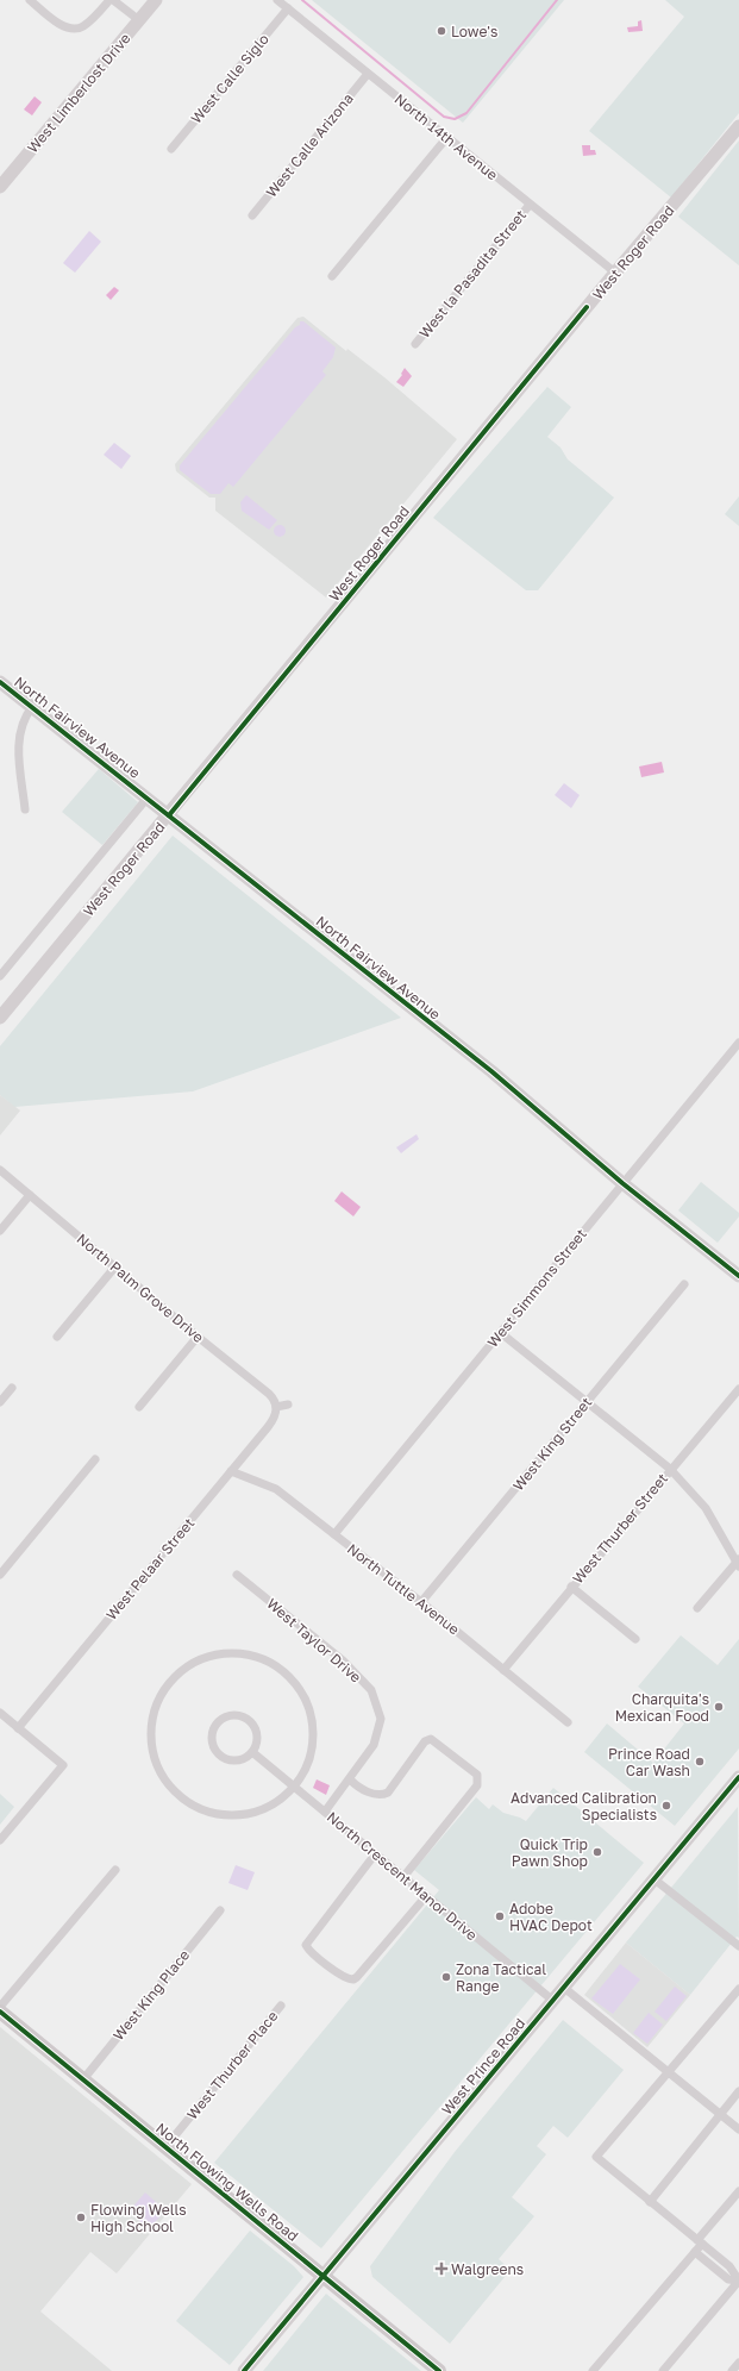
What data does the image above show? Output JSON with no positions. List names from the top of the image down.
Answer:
{
  "streets": {
    "main road": ["North Flowing Wells Road"],
    "street": [
      "West Calle Siglo",
      "West Limberlost Drive",
      "North 14th Avenue",
      "West Calle Arizona",
      "West Roger Road",
      "West la Pasadita Street",
      "North Fairview Avenue",
      "North Palm Grove Drive",
      "West Simmons Street",
      "West King Street",
      "West Thurber Street",
      "West Pelaar Street",
      "North Tuttle Avenue",
      "West Taylor Drive",
      "North Crescent Manor Drive",
      "West King Place",
      "West Thurber Place",
      "West Prince Road"
    ]
  },
  "crossings": [
    ["West Calle Siglo", "North 14th Avenue"],
    ["North 14th Avenue", "West Calle Arizona"],
    ["North 14th Avenue", "West Roger Road"],
    ["North 14th Avenue", "West la Pasadita Street"],
    ["West Roger Road", "North Fairview Avenue"],
    ["North Fairview Avenue", "West Simmons Street"],
    ["North Palm Grove Drive", "West Pelaar Street"],
    ["West Simmons Street", "North Tuttle Avenue"],
    ["West King Street", "North Tuttle Avenue"],
    ["West Thurber Street", "North Tuttle Avenue"],
    ["West Pelaar Street", "North Tuttle Avenue"],
    ["West Taylor Drive", "North Crescent Manor Drive"],
    ["North Crescent Manor Drive", "West Prince Road"],
    ["West King Place", "North Flowing Wells Road"],
    ["West Thurber Place", "North Flowing Wells Road"],
    ["West Prince Road", "North Flowing Wells Road"]
  ],
  "places": {
    "other": [
      "Lowe's",
      "Charquita's Mexican Food",
      "Prince Road Car Wash",
      "Advanced Calibration Specialists",
      "Quick Trip Pawn Shop",
      "Adobe HVAC Depot",
      "Zona Tactical Range",
      "Flowing Wells High School"
    ],
    "health": ["Walgreens"]
  }
}
